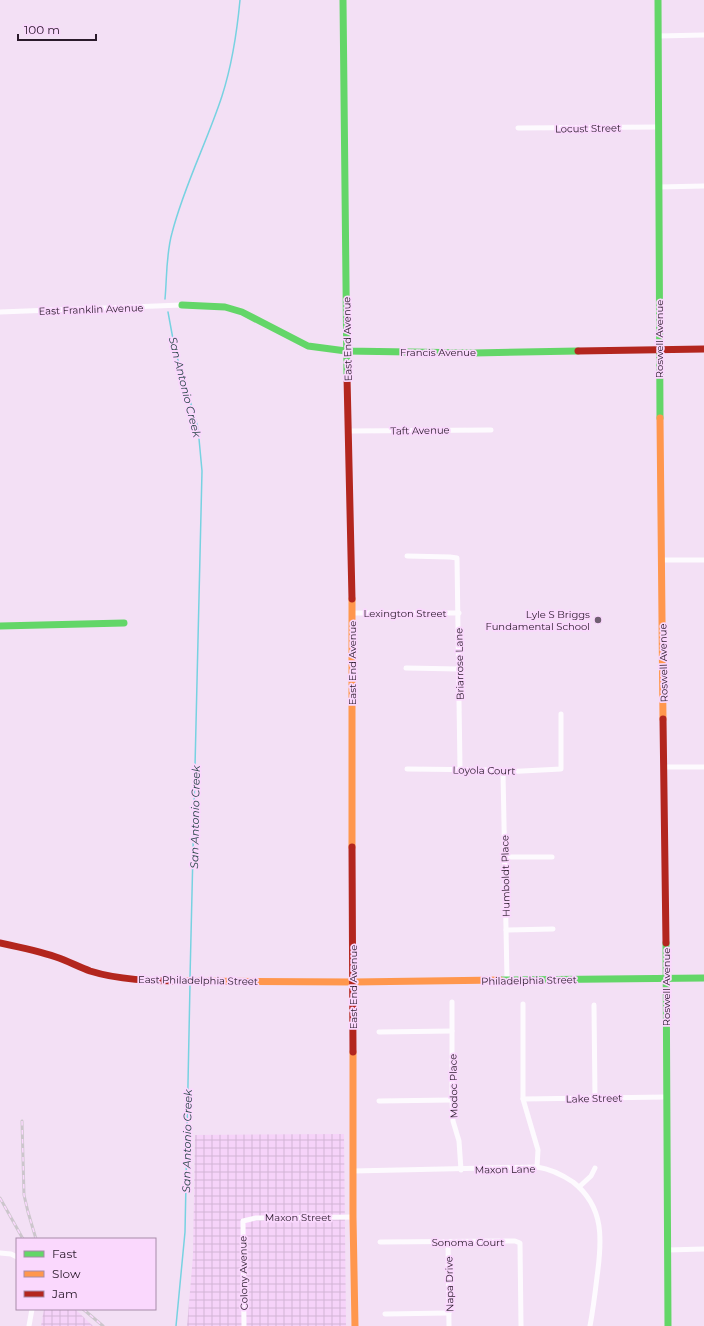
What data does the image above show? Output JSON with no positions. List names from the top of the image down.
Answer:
{
  "streets": {
    "street": [
      "Locust Street",
      "East Franklin Avenue",
      "East End Avenue",
      "Roswell Avenue",
      "Francis Avenue",
      "Taft Avenue",
      "Lexington Street",
      "Briarrose Lane",
      "Loyola Court",
      "Humboldt Place",
      "East Philadelphia Street",
      "Philadelphia Street",
      "Modoc Place",
      "Lake Street",
      "Maxon Lane",
      "Maxon Street",
      "Sonoma Court",
      "Colony Avenue",
      "Napa Drive"
    ]
  },
  "crossings": [
    ["Locust Street", "Roswell Avenue"],
    ["East Franklin Avenue", "Francis Avenue"],
    ["East End Avenue", "Francis Avenue"],
    ["East End Avenue", "Taft Avenue"],
    ["East End Avenue", "Lexington Street"],
    ["East End Avenue", "East Philadelphia Street"],
    ["East End Avenue", "Philadelphia Street"],
    ["East End Avenue", "Maxon Lane"],
    ["East End Avenue", "Maxon Street"],
    ["Roswell Avenue", "Francis Avenue"],
    ["Roswell Avenue", "Philadelphia Street"],
    ["Roswell Avenue", "Lake Street"],
    ["Lexington Street", "Briarrose Lane"],
    ["Briarrose Lane", "Loyola Court"],
    ["Loyola Court", "Humboldt Place"],
    ["Humboldt Place", "Philadelphia Street"],
    ["East Philadelphia Street", "Philadelphia Street"],
    ["Modoc Place", "Maxon Lane"],
    ["Maxon Street", "Colony Avenue"],
    ["Sonoma Court", "Napa Drive"]
  ],
  "water": ["San Antonio Creek"],
  "places": ["Lyle S Briggs Fundamental School"],
  "legend": ["Fast", "Slow", "Jam"],
  "scale_bar": "100 m"
}
